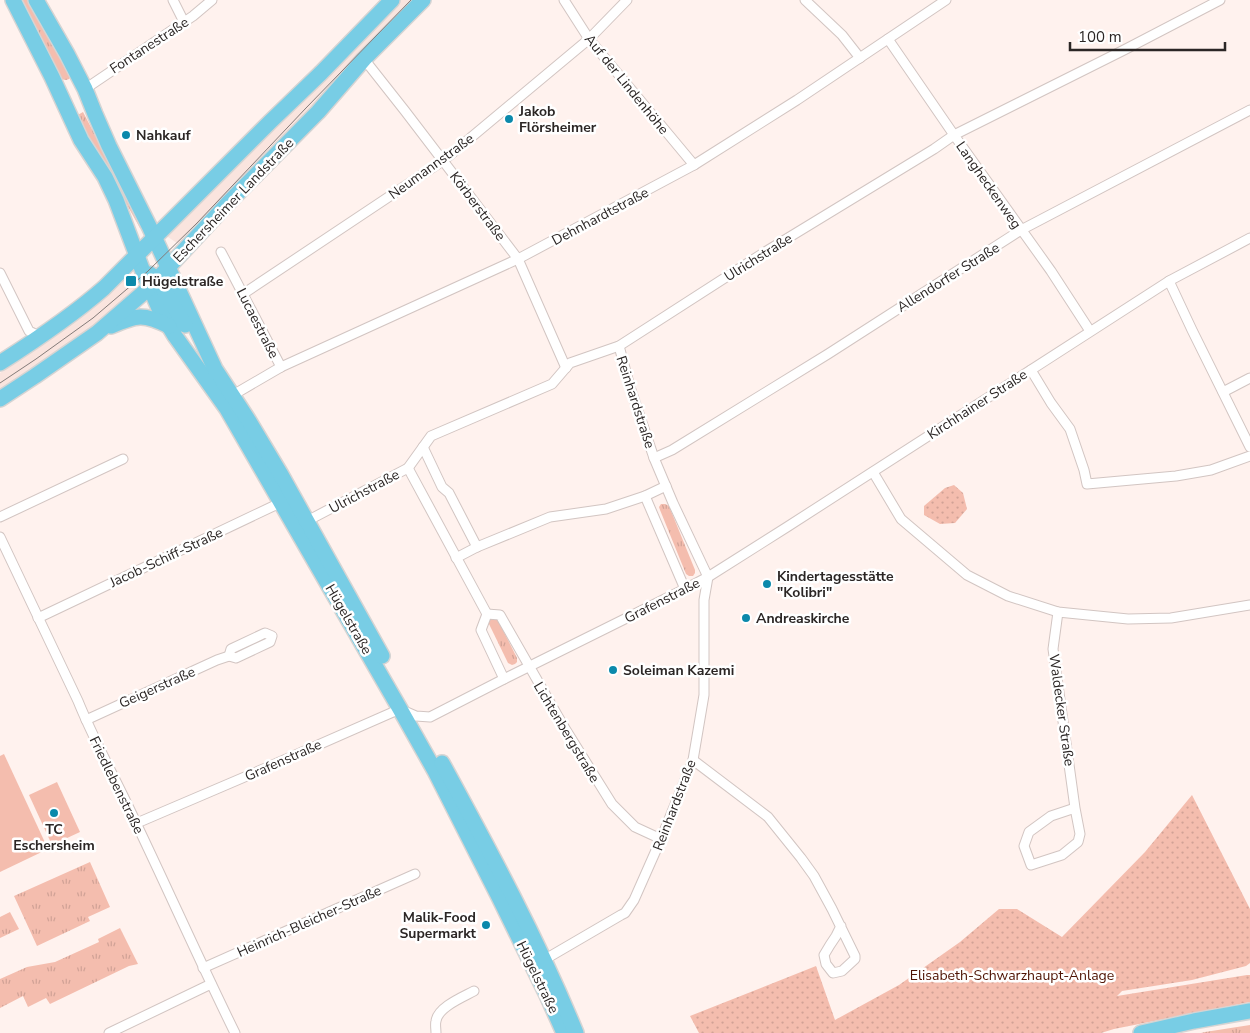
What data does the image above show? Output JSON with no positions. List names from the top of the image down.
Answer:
{
  "streets": {
    "main road": ["Eschersheimer Landstraße", "Hügelstraße"],
    "street": [
      "Fontanestraße",
      "Auf der Lindenhöhe",
      "Neumannstraße",
      "Langheckenweg",
      "Körberstraße",
      "Dehnhardtstraße",
      "Ulrichstraße",
      "Allendorfer Straße",
      "Lucaestraße",
      "Reinhardstraße",
      "Kirchhainer Straße",
      "Jacob-Schiff-Straße",
      "Grafenstraße",
      "Geigerstraße",
      "Waldecker Straße",
      "Lichtenbergstraße",
      "Friedlebenstraße",
      "Heinrich-Bleicher-Straße"
    ]
  },
  "crossings": [
    ["Fontanestraße", "Hügelstraße"],
    ["Auf der Lindenhöhe", "Neumannstraße"],
    ["Auf der Lindenhöhe", "Dehnhardtstraße"],
    ["Neumannstraße", "Körberstraße"],
    ["Neumannstraße", "Lucaestraße"],
    ["Langheckenweg", "Dehnhardtstraße"],
    ["Langheckenweg", "Ulrichstraße"],
    ["Langheckenweg", "Allendorfer Straße"],
    ["Langheckenweg", "Kirchhainer Straße"],
    ["Eschersheimer Landstraße", "Körberstraße"],
    ["Eschersheimer Landstraße", "Hügelstraße"],
    ["Körberstraße", "Dehnhardtstraße"],
    ["Körberstraße", "Ulrichstraße"],
    ["Dehnhardtstraße", "Lucaestraße"],
    ["Dehnhardtstraße", "Hügelstraße"],
    ["Ulrichstraße", "Reinhardstraße"],
    ["Ulrichstraße", "Hügelstraße"],
    ["Ulrichstraße", "Lichtenbergstraße"],
    ["Allendorfer Straße", "Reinhardstraße"],
    ["Reinhardstraße", "Kirchhainer Straße"],
    ["Reinhardstraße", "Grafenstraße"],
    ["Reinhardstraße", "Hügelstraße"],
    ["Reinhardstraße", "Lichtenbergstraße"],
    ["Kirchhainer Straße", "Grafenstraße"],
    ["Jacob-Schiff-Straße", "Hügelstraße"],
    ["Jacob-Schiff-Straße", "Friedlebenstraße"],
    ["Grafenstraße", "Hügelstraße"],
    ["Grafenstraße", "Lichtenbergstraße"],
    ["Grafenstraße", "Friedlebenstraße"],
    ["Geigerstraße", "Friedlebenstraße"],
    ["Friedlebenstraße", "Heinrich-Bleicher-Straße"]
  ],
  "parks": ["Elisabeth-Schwarzhaupt-Anlage"],
  "places": {
    "other": [
      "Jakob Flörsheimer",
      "Nahkauf",
      "Kindertagesstätte \"Kolibri\"",
      "Andreaskirche",
      "Soleiman Kazemi",
      "TC Eschersheim",
      "Malik-Food Supermarkt"
    ],
    "transit": ["Hügelstraße"]
  },
  "scale_bar": "100 m"
}
